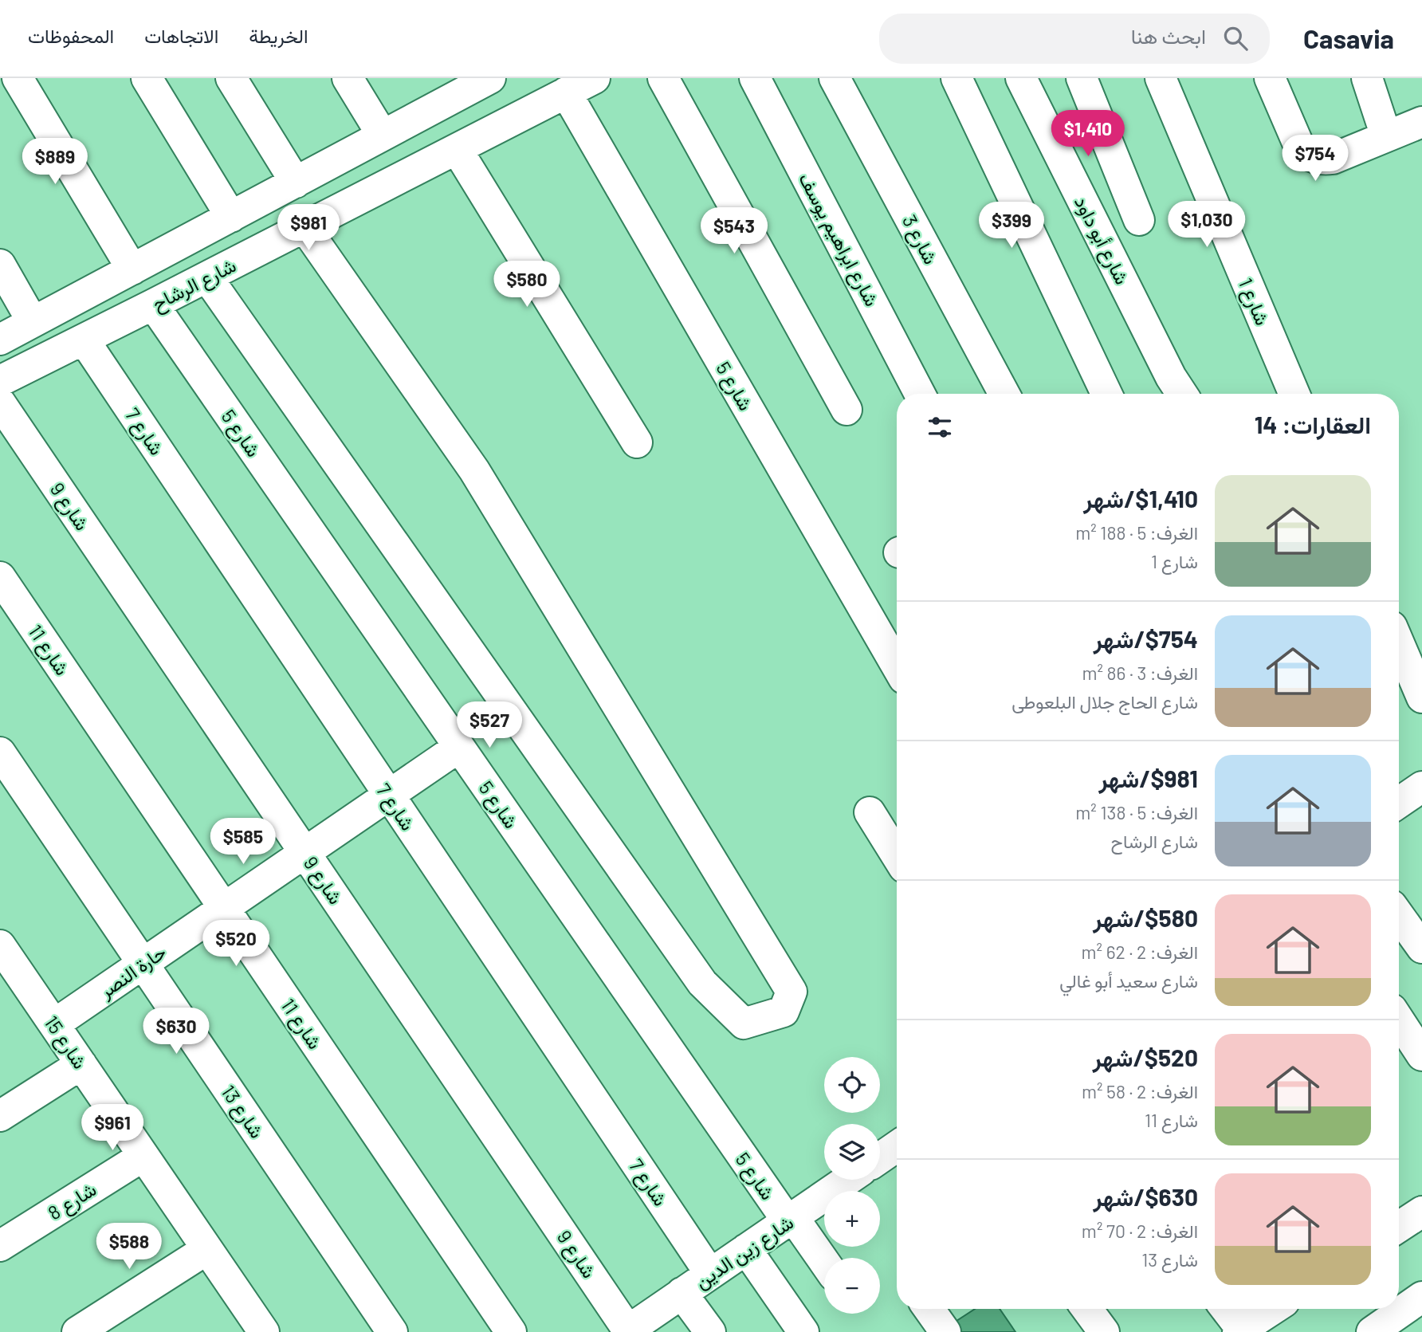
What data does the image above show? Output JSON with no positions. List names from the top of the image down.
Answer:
{
  "streets": {
    "street": [
      "شارع ابراهيم يوسف",
      "شارع 3",
      "شارع أبو داود",
      "شارع الرشاح",
      "شارع 1",
      "شارع 5",
      "شارع 7",
      "شارع 9",
      "شارع 11",
      "حارة النصر",
      "شارع 15",
      "شارع 13",
      "شارع 8",
      "شارع زين الدين"
    ]
  },
  "crossings": [
    ["شارع الرشاح", "شارع 5"],
    ["شارع الرشاح", "شارع 7"],
    ["شارع 5", "حارة النصر"],
    ["شارع 5", "شارع زين الدين"],
    ["شارع 7", "حارة النصر"],
    ["شارع 7", "شارع زين الدين"],
    ["شارع 9", "حارة النصر"],
    ["شارع 9", "شارع زين الدين"],
    ["شارع 11", "حارة النصر"],
    ["حارة النصر", "شارع 15"],
    ["حارة النصر", "شارع 13"],
    ["شارع 15", "شارع 8"]
  ],
  "page": {
    "header": "Casavia",
    "search": "ابحث هنا",
    "nav": ["الخريطة", "الاتجاهات", "المحفوظات"],
    "price": [
      "$1,410",
      "$754",
      "$889",
      "$1,030",
      "$399",
      "$981",
      "$543",
      "$580",
      "$527",
      "$585",
      "$520",
      "$630",
      "$961",
      "$588"
    ],
    "heading": "العقارات: 14",
    "list": [
      {
        "name": "$1,410/شهر",
        "note": "الغرف: 5 · 188 m² · شارع 1"
      },
      {
        "name": "$754/شهر",
        "note": "الغرف: 3 · 86 m² · شارع الحاج جلال البلعوطى"
      },
      {
        "name": "$981/شهر",
        "note": "الغرف: 5 · 138 m² · شارع الرشاح"
      },
      {
        "name": "$580/شهر",
        "note": "الغرف: 2 · 62 m² · شارع سعيد أبو غالي"
      },
      {
        "name": "$520/شهر",
        "note": "الغرف: 2 · 58 m² · شارع 11"
      },
      {
        "name": "$630/شهر",
        "note": "الغرف: 2 · 70 m² · شارع 13"
      }
    ],
    "map_buttons": ["+", "−"]
  }
}
